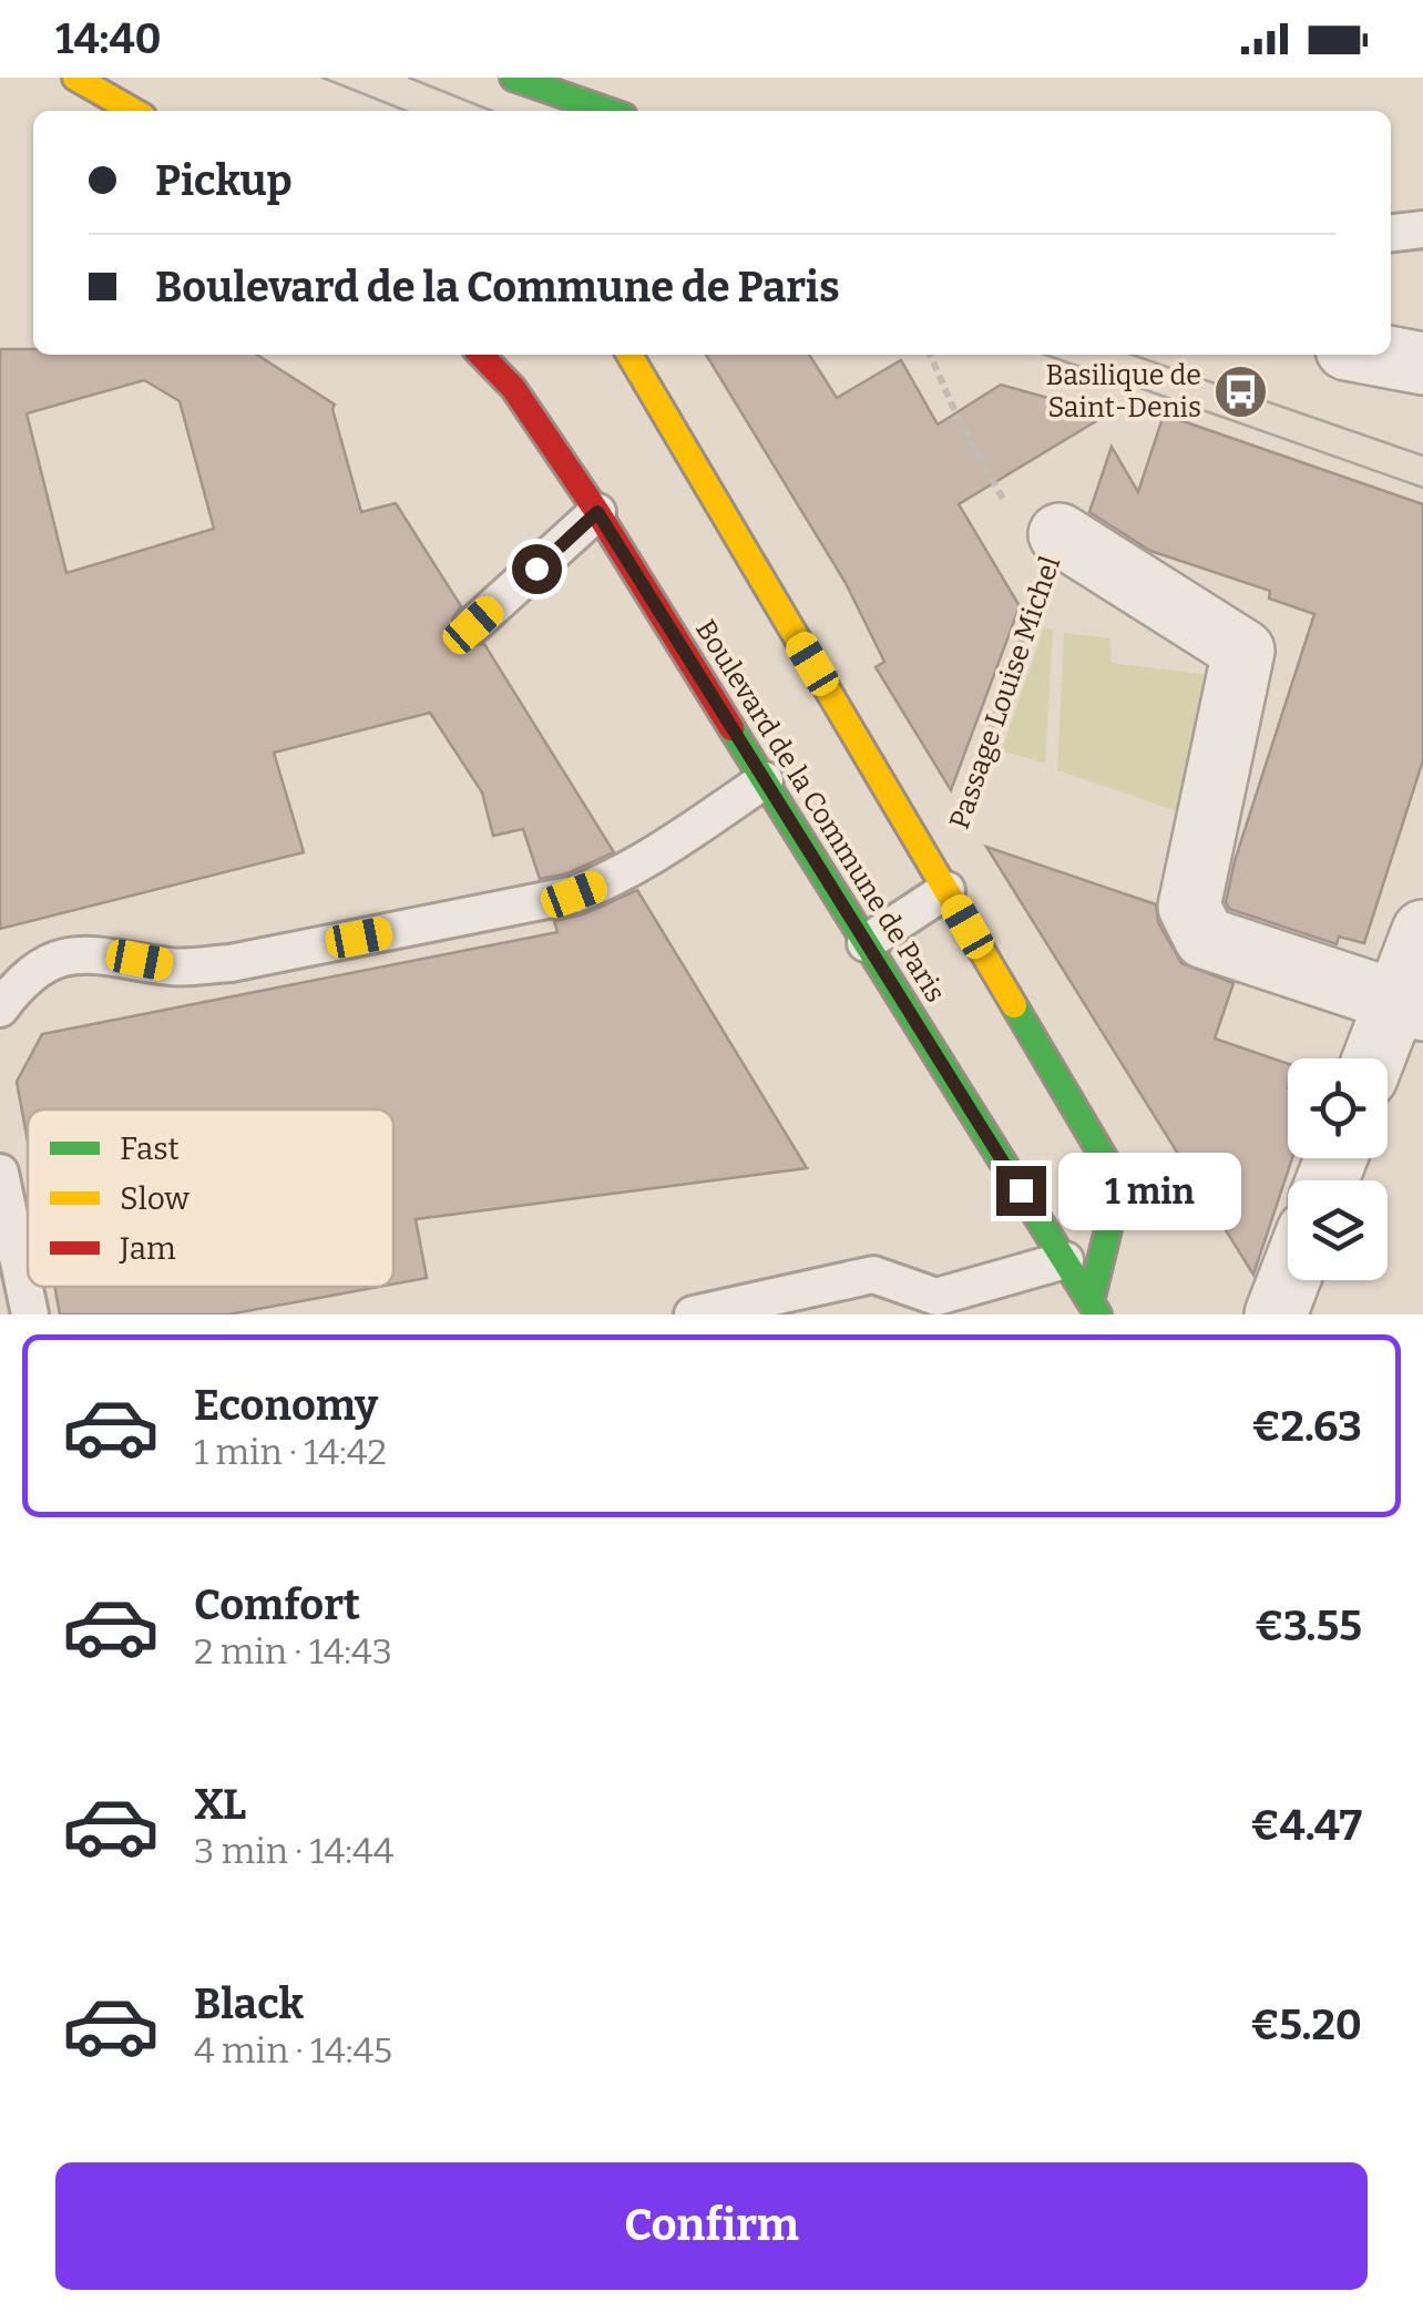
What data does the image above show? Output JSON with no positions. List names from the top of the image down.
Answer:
{
  "streets": {
    "street": ["Boulevard de la Commune de Paris"],
    "path": ["Passage Louise Michel"]
  },
  "places": {
    "bus stop": ["Basilique de Saint-Denis"]
  },
  "legend": ["Fast", "Slow", "Jam"],
  "page": {
    "status": "14:40",
    "banner": ["Pickup", "Boulevard de la Commune de Paris"],
    "bubble": "1 min",
    "list": [
      {
        "name": "Economy",
        "note": "1 min · 14:42",
        "value": "€2.63"
      },
      {
        "name": "Comfort",
        "note": "2 min · 14:43",
        "value": "€3.55"
      },
      {
        "name": "XL",
        "note": "3 min · 14:44",
        "value": "€4.47"
      },
      {
        "name": "Black",
        "note": "4 min · 14:45",
        "value": "€5.20"
      }
    ],
    "buttons": "Confirm"
  }
}
